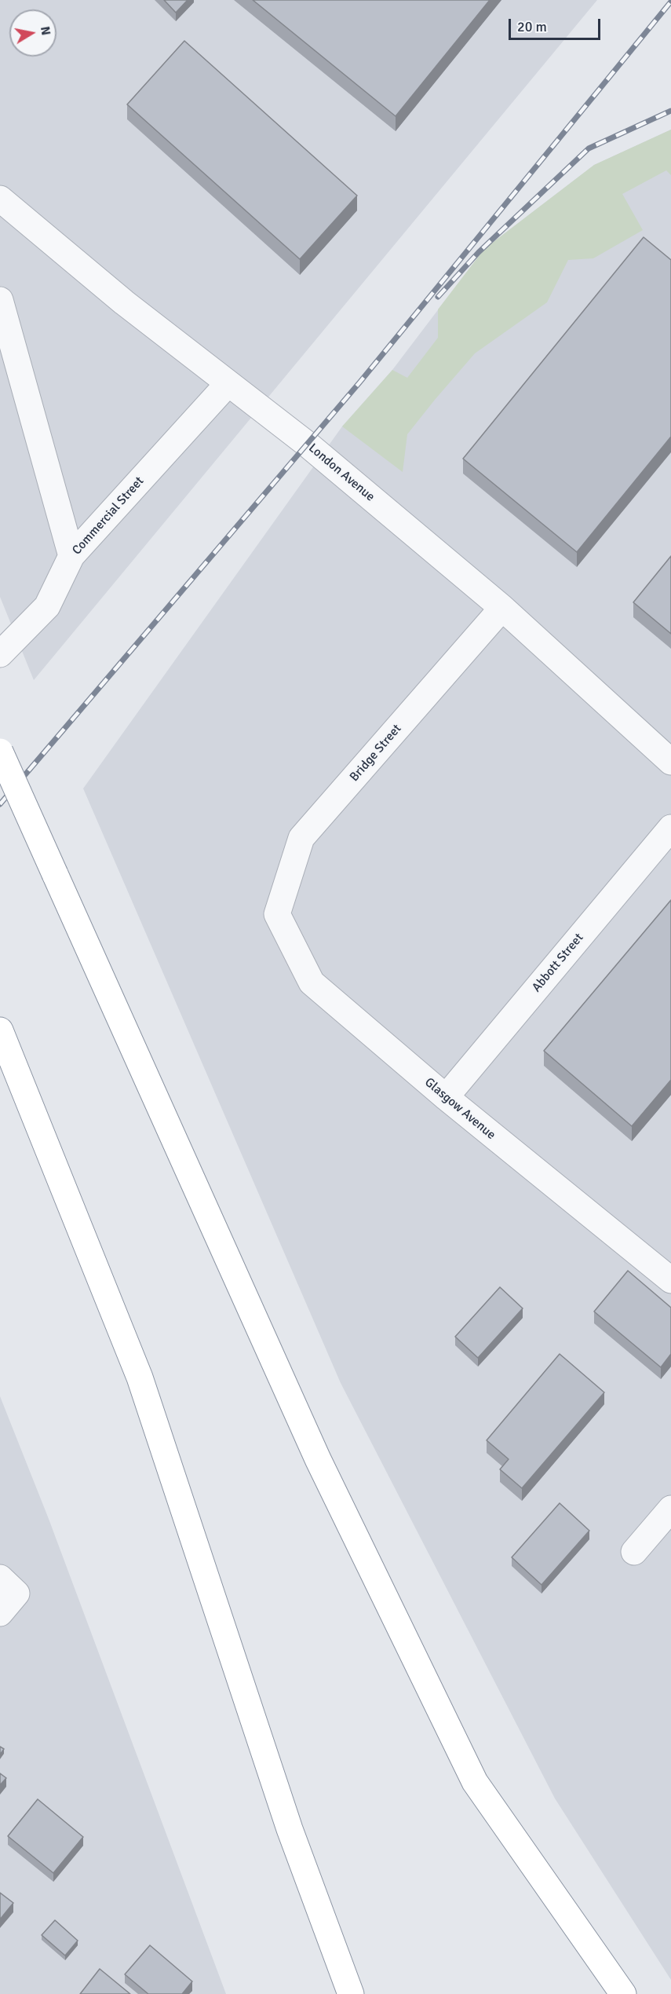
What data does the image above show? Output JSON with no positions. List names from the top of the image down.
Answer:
{
  "streets": {
    "street": [
      "London Avenue",
      "Commercial Street",
      "Bridge Street",
      "Abbott Street",
      "Glasgow Avenue"
    ]
  },
  "crossings": [
    ["London Avenue", "Commercial Street"],
    ["London Avenue", "Bridge Street"],
    ["Bridge Street", "Glasgow Avenue"],
    ["Abbott Street", "Glasgow Avenue"]
  ],
  "scale_bar": "20 m",
  "north": "right"
}
